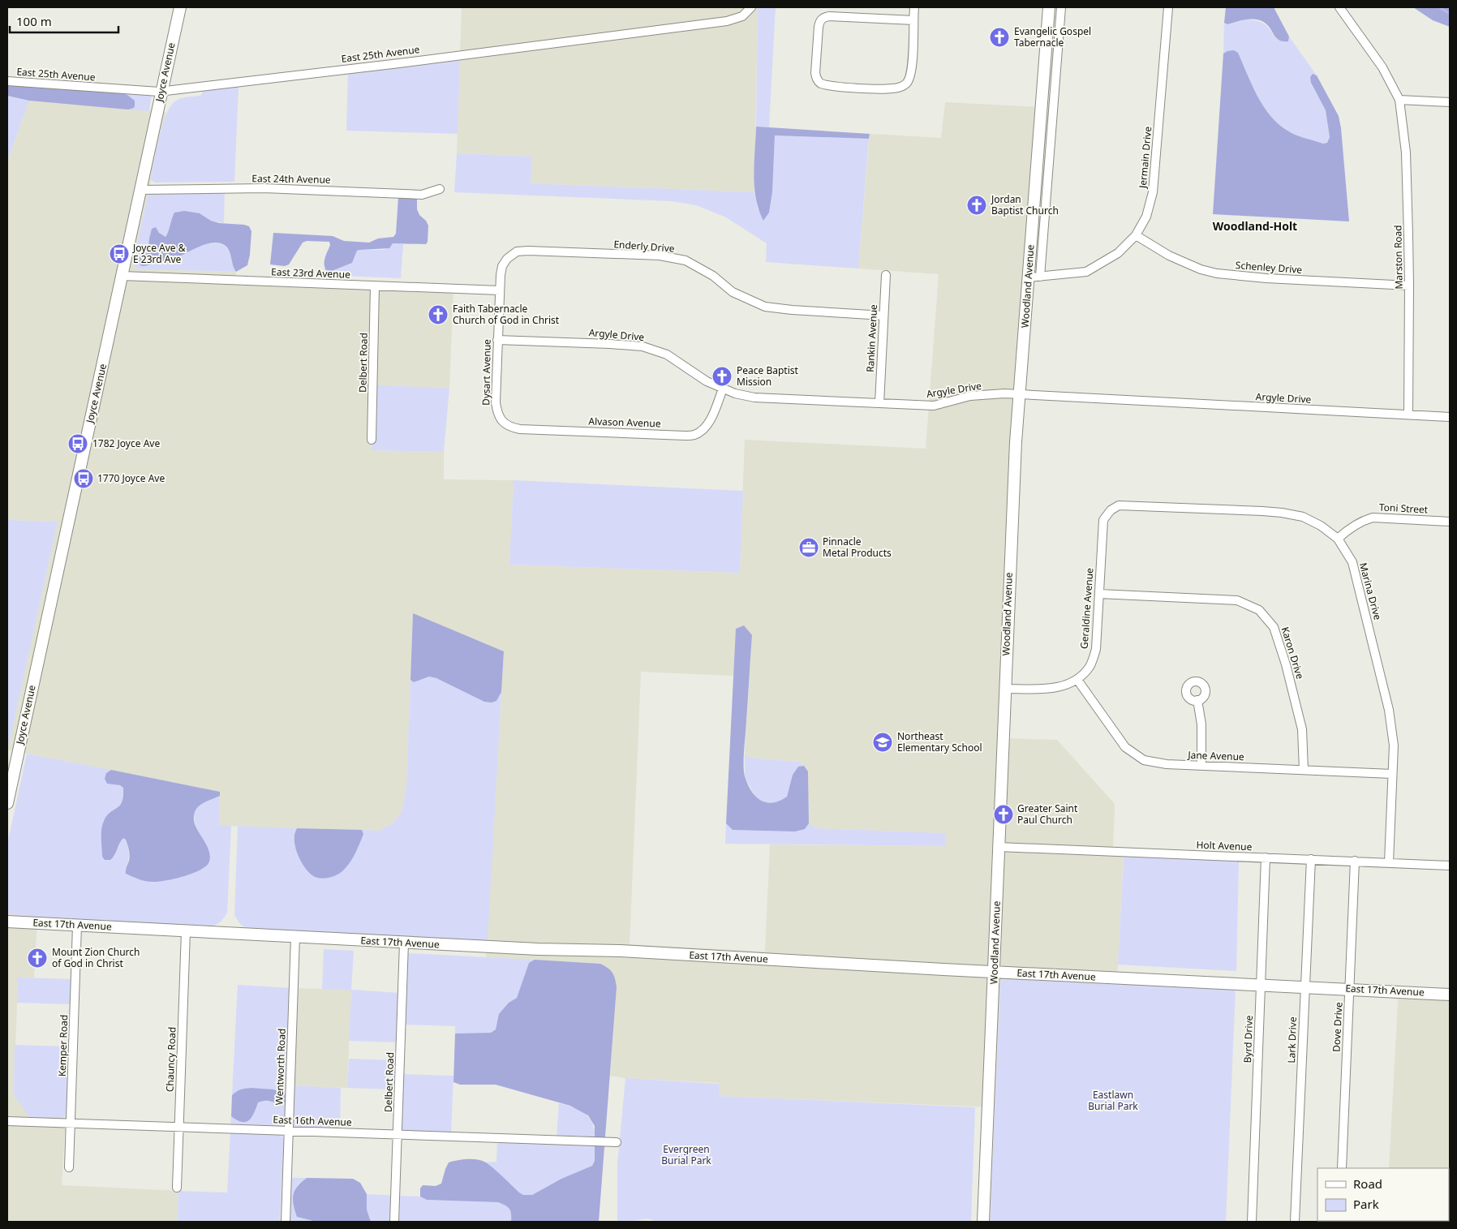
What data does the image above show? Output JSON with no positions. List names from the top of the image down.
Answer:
{
  "streets": {
    "street": [
      "East 25th Avenue",
      "Joyce Avenue",
      "Jermain Drive",
      "East 24th Avenue",
      "Enderly Drive",
      "Marston Road",
      "Schenley Drive",
      "East 23rd Avenue",
      "Woodland Avenue",
      "Argyle Drive",
      "Rankin Avenue",
      "Delbert Road",
      "Dysart Avenue",
      "Alvason Avenue",
      "Toni Street",
      "Marina Drive",
      "Geraldine Avenue",
      "Karon Drive",
      "Jane Avenue",
      "Holt Avenue",
      "East 17th Avenue",
      "Dove Drive",
      "Byrd Drive",
      "Lark Drive",
      "Kemper Road",
      "Chauncy Road",
      "Wentworth Road",
      "East 16th Avenue"
    ]
  },
  "crossings": [
    ["East 25th Avenue", "Joyce Avenue"],
    ["Joyce Avenue", "East 24th Avenue"],
    ["Joyce Avenue", "East 23rd Avenue"],
    ["Jermain Drive", "Schenley Drive"],
    ["Jermain Drive", "Woodland Avenue"],
    ["Enderly Drive", "Rankin Avenue"],
    ["Enderly Drive", "Dysart Avenue"],
    ["Marston Road", "Schenley Drive"],
    ["Marston Road", "Argyle Drive"],
    ["East 23rd Avenue", "Delbert Road"],
    ["East 23rd Avenue", "Dysart Avenue"],
    ["Woodland Avenue", "Argyle Drive"],
    ["Woodland Avenue", "Holt Avenue"],
    ["Woodland Avenue", "East 17th Avenue"],
    ["Argyle Drive", "Rankin Avenue"],
    ["Argyle Drive", "Dysart Avenue"],
    ["Argyle Drive", "Alvason Avenue"],
    ["Delbert Road", "East 17th Avenue"],
    ["Delbert Road", "East 16th Avenue"],
    ["Dysart Avenue", "Alvason Avenue"],
    ["Toni Street", "Marina Drive"],
    ["Marina Drive", "Geraldine Avenue"],
    ["Marina Drive", "Jane Avenue"],
    ["Marina Drive", "Holt Avenue"],
    ["Geraldine Avenue", "Karon Drive"],
    ["Geraldine Avenue", "Jane Avenue"],
    ["Karon Drive", "Jane Avenue"],
    ["Holt Avenue", "Dove Drive"],
    ["Holt Avenue", "Byrd Drive"],
    ["Holt Avenue", "Lark Drive"],
    ["East 17th Avenue", "Dove Drive"],
    ["East 17th Avenue", "Byrd Drive"],
    ["East 17th Avenue", "Lark Drive"],
    ["East 17th Avenue", "Kemper Road"],
    ["East 17th Avenue", "Chauncy Road"],
    ["East 17th Avenue", "Wentworth Road"],
    ["Kemper Road", "East 16th Avenue"],
    ["Chauncy Road", "East 16th Avenue"],
    ["Wentworth Road", "East 16th Avenue"]
  ],
  "districts": ["Woodland-Holt"],
  "parks": ["Eastlawn Burial Park", "Evergreen Burial Park"],
  "places": {
    "church": [
      "Evangelic Gospel Tabernacle",
      "Jordan Baptist Church",
      "Faith Tabernacle Church of God in Christ",
      "Peace Baptist Mission",
      "Greater Saint Paul Church",
      "Mount Zion Church of God in Christ"
    ],
    "bus stop": ["Joyce Ave & E 23rd Ave", "1782 Joyce Ave", "1770 Joyce Ave"],
    "office": ["Pinnacle Metal Products"],
    "school or university": ["Northeast Elementary School"]
  },
  "legend": ["Road", "Park"],
  "scale_bar": "100 m"
}
